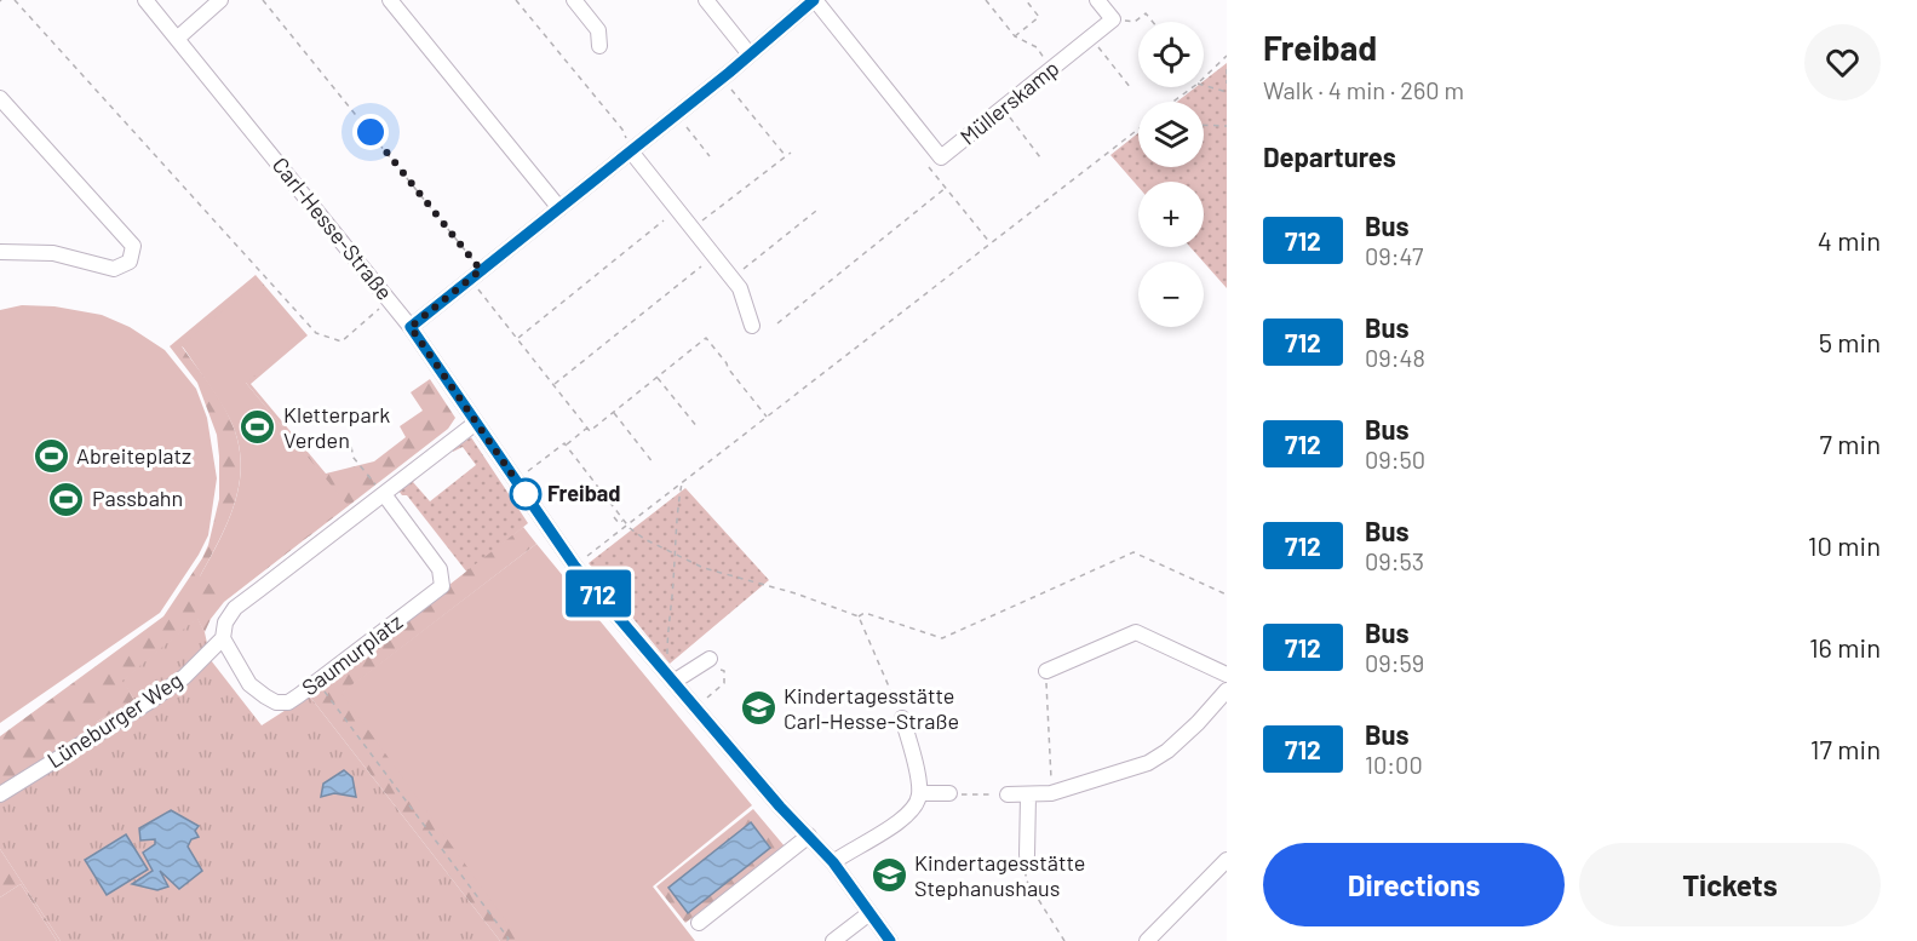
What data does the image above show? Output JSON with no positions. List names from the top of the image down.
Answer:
{
  "streets": {
    "street": [
      "Müllerskamp",
      "Carl-Hesse-Straße",
      "Saumurplatz",
      "Lüneburger Weg"
    ]
  },
  "crossings": [
    ["Saumurplatz", "Lüneburger Weg"]
  ],
  "places": {
    "sports": ["Kletterpark Verden", "Abreiteplatz", "Passbahn"],
    "other": ["Freibad"],
    "school or university": ["Kindertagesstätte Carl-Hesse-Straße", "Kindertagesstätte Stephanushaus"]
  },
  "lines": ["bus line 712"],
  "page": {
    "on_map": "712",
    "heading": [
      ["Freibad", "Walk · 4 min · 260 m"],
      "Departures"
    ],
    "map_buttons": ["+", "−"],
    "list": [
      {
        "mark": "712",
        "name": "Bus",
        "note": "09:47",
        "value": "4 min"
      },
      {
        "mark": "712",
        "name": "Bus",
        "note": "09:48",
        "value": "5 min"
      },
      {
        "mark": "712",
        "name": "Bus",
        "note": "09:50",
        "value": "7 min"
      },
      {
        "mark": "712",
        "name": "Bus",
        "note": "09:53",
        "value": "10 min"
      },
      {
        "mark": "712",
        "name": "Bus",
        "note": "09:59",
        "value": "16 min"
      },
      {
        "mark": "712",
        "name": "Bus",
        "note": "10:00",
        "value": "17 min"
      }
    ],
    "buttons": ["Directions", "Tickets"]
  }
}
